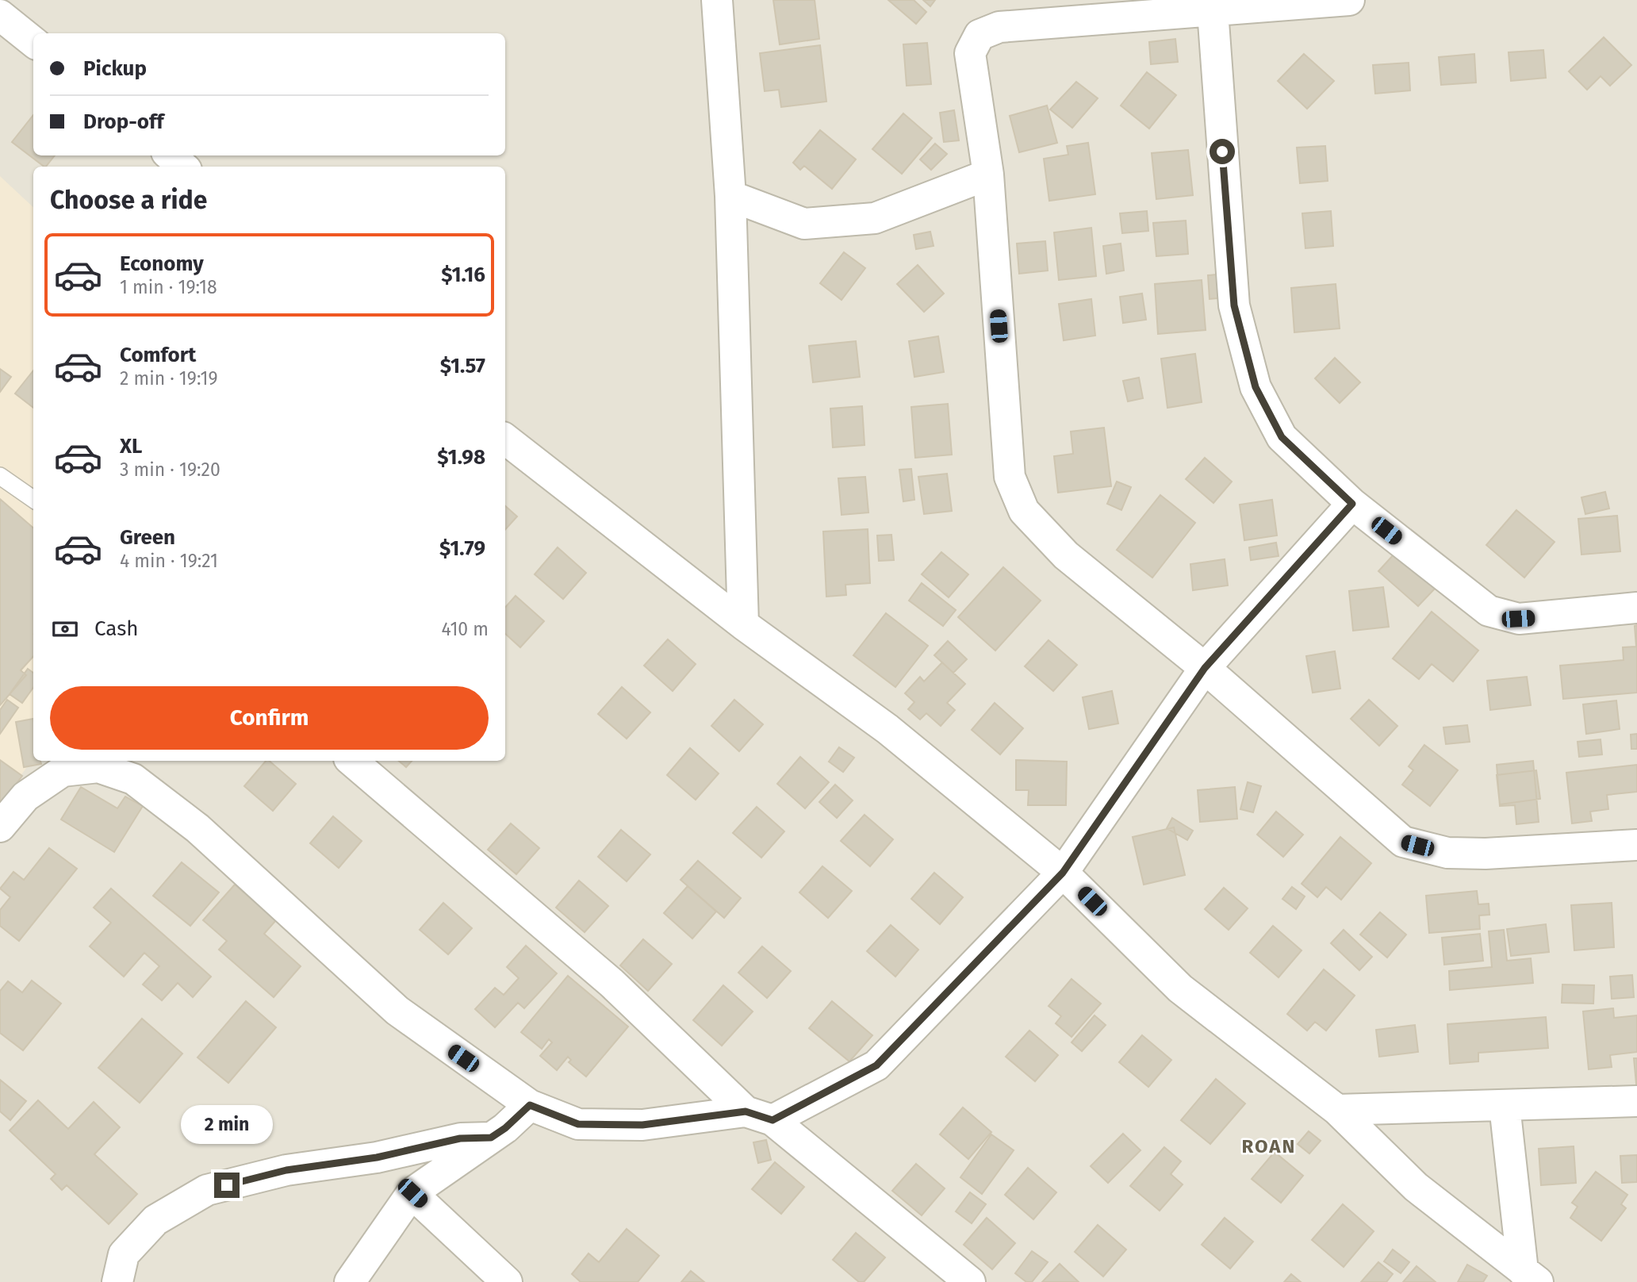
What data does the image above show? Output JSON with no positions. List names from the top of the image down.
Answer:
{
  "districts": ["ROAN"],
  "page": {
    "banner": ["Pickup", "Drop-off"],
    "heading": "Choose a ride",
    "list": [
      {
        "name": "Economy",
        "note": "1 min · 19:18",
        "value": "$1.16"
      },
      {
        "name": "Comfort",
        "note": "2 min · 19:19",
        "value": "$1.57"
      },
      {
        "name": "XL",
        "note": "3 min · 19:20",
        "value": "$1.98"
      },
      {
        "name": "Green",
        "note": "4 min · 19:21",
        "value": "$1.79"
      }
    ],
    "pay": ["Cash", "410 m"],
    "buttons": "Confirm",
    "bubble": "2 min"
  }
}
